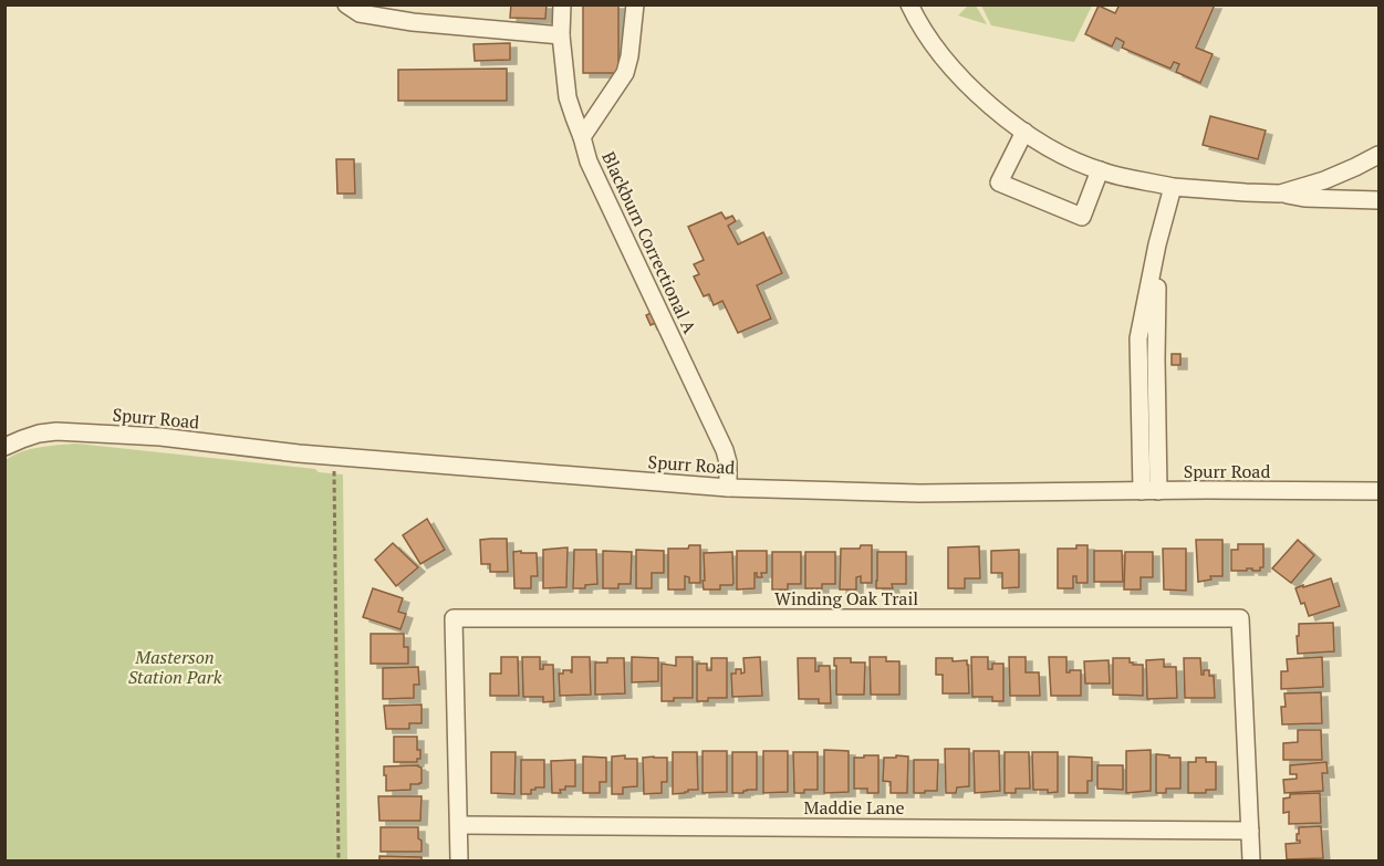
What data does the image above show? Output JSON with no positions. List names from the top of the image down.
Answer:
{
  "streets": {
    "street": [
      "Blackburn Correctional A",
      "Spurr Road",
      "Winding Oak Trail",
      "Maddie Lane"
    ]
  },
  "crossings": [
    ["Blackburn Correctional A", "Spurr Road"],
    ["Winding Oak Trail", "Maddie Lane"]
  ],
  "parks": ["Masterson Station Park"]
}
